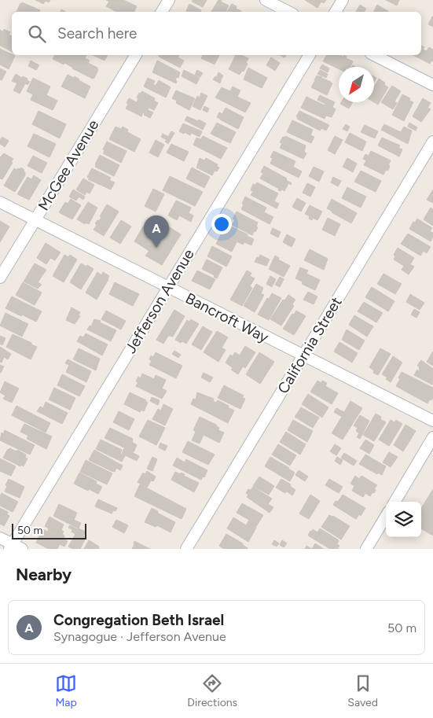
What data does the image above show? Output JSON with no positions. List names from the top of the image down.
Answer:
{
  "streets": {
    "street": [
      "McGee Avenue",
      "Jefferson Avenue",
      "Bancroft Way",
      "California Street"
    ]
  },
  "crossings": [
    ["McGee Avenue", "Bancroft Way"],
    ["Jefferson Avenue", "Bancroft Way"],
    ["Bancroft Way", "California Street"]
  ],
  "scale_bar": "50 m",
  "north": "bottom left",
  "page": {
    "search": "Search here",
    "pins": "A",
    "scale": "50 m",
    "heading": "Nearby",
    "list": [
      {
        "mark": "A",
        "name": "Congregation Beth Israel",
        "note": "Synagogue · Jefferson Avenue",
        "value": "50 m"
      }
    ],
    "nav": ["Map", "Directions", "Saved"]
  }
}
